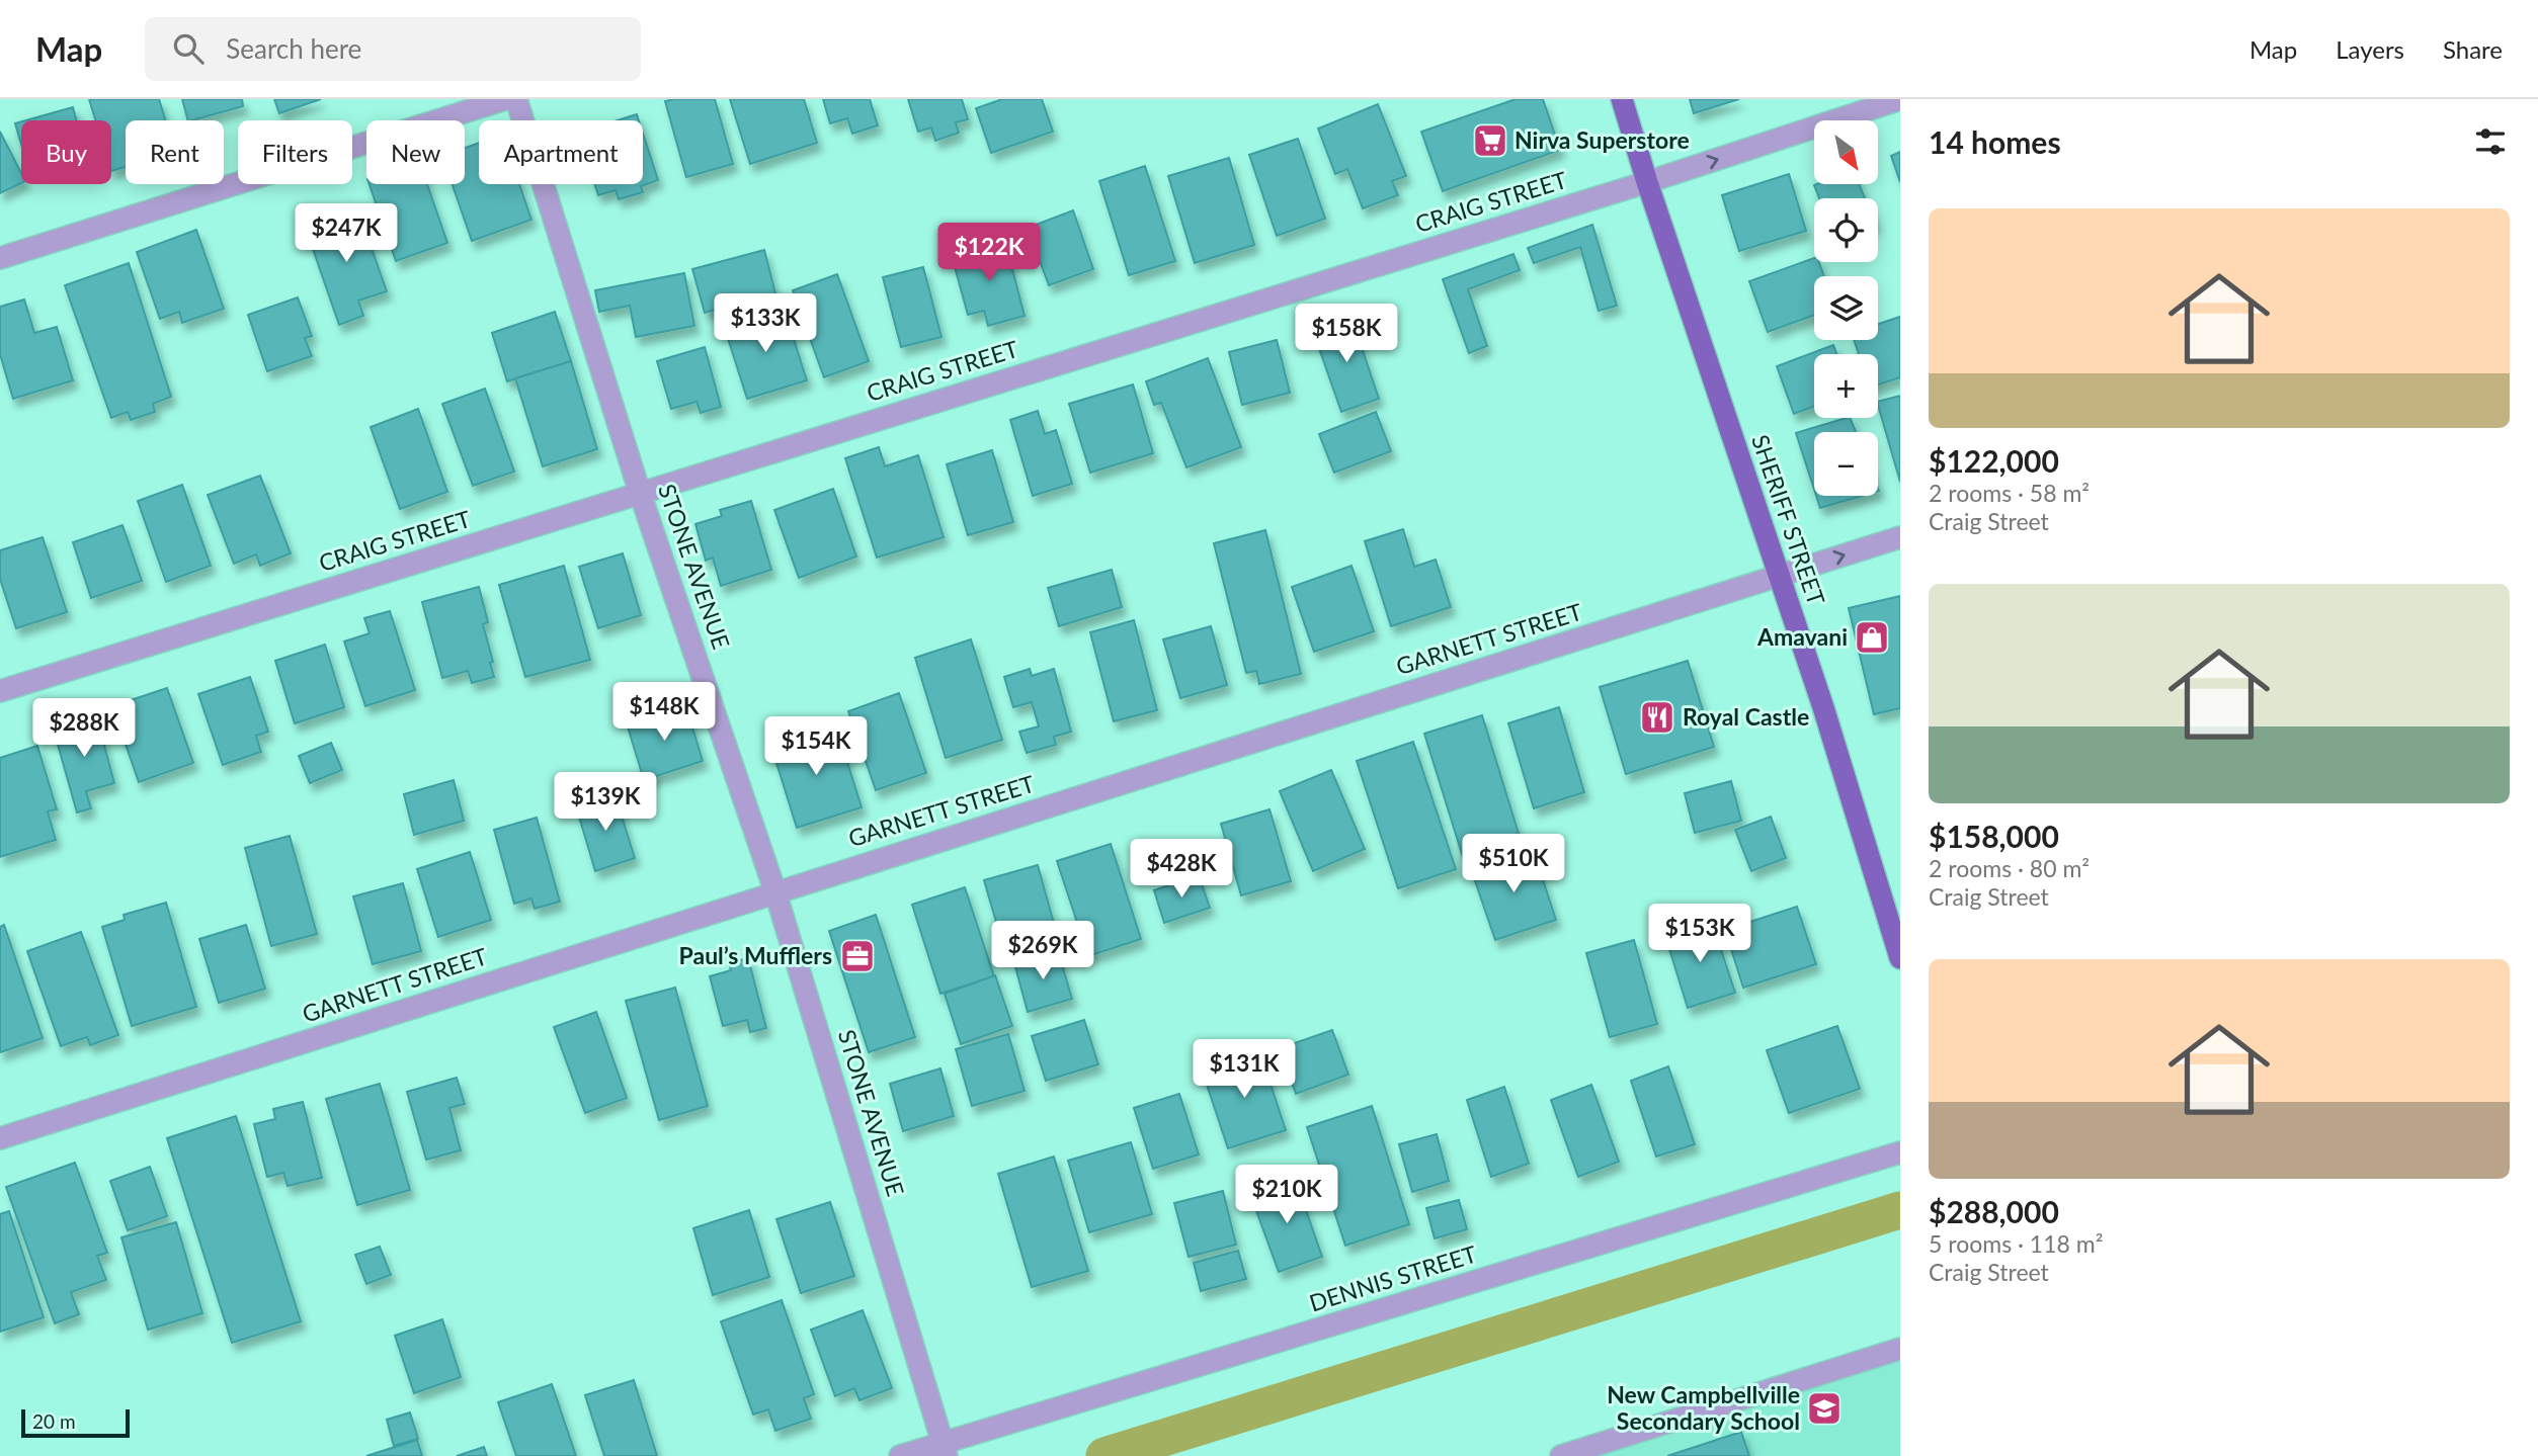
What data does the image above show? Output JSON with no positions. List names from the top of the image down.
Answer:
{
  "streets": {
    "main road": ["SHERIFF STREET"],
    "street": [
      "CRAIG STREET",
      "STONE AVENUE",
      "GARNETT STREET",
      "DENNIS STREET"
    ]
  },
  "crossings": [
    ["CRAIG STREET", "SHERIFF STREET"],
    ["CRAIG STREET", "STONE AVENUE"],
    ["SHERIFF STREET", "GARNETT STREET"],
    ["STONE AVENUE", "GARNETT STREET"],
    ["STONE AVENUE", "DENNIS STREET"]
  ],
  "places": {
    "supermarket": ["Nirva Superstore"],
    "shop": ["Amavani"],
    "restaurant": ["Royal Castle"],
    "office": ["Paul’s Mufflers"],
    "school or university": ["New Campbellville Secondary School"]
  },
  "scale_bar": "20 m",
  "north": "bottom right",
  "page": {
    "header": "Map",
    "search": "Search here",
    "nav": ["Map", "Layers", "Share"],
    "heading": "14 homes",
    "map_buttons": ["+", "−"],
    "chip": [
      "Buy",
      "Rent",
      "Filters",
      "New",
      "Apartment"
    ],
    "list": [
      {
        "name": "$122,000",
        "note": "2 rooms · 58 m² · Craig Street"
      },
      {
        "name": "$158,000",
        "note": "2 rooms · 80 m² · Craig Street"
      },
      {
        "name": "$288,000",
        "note": "5 rooms · 118 m² · Craig Street"
      }
    ],
    "price": [
      "$247K",
      "$122K",
      "$133K",
      "$158K",
      "$148K",
      "$288K",
      "$154K",
      "$139K",
      "$510K",
      "$428K",
      "$153K",
      "$269K",
      "$131K",
      "$210K"
    ],
    "scale": "20 m"
  }
}
